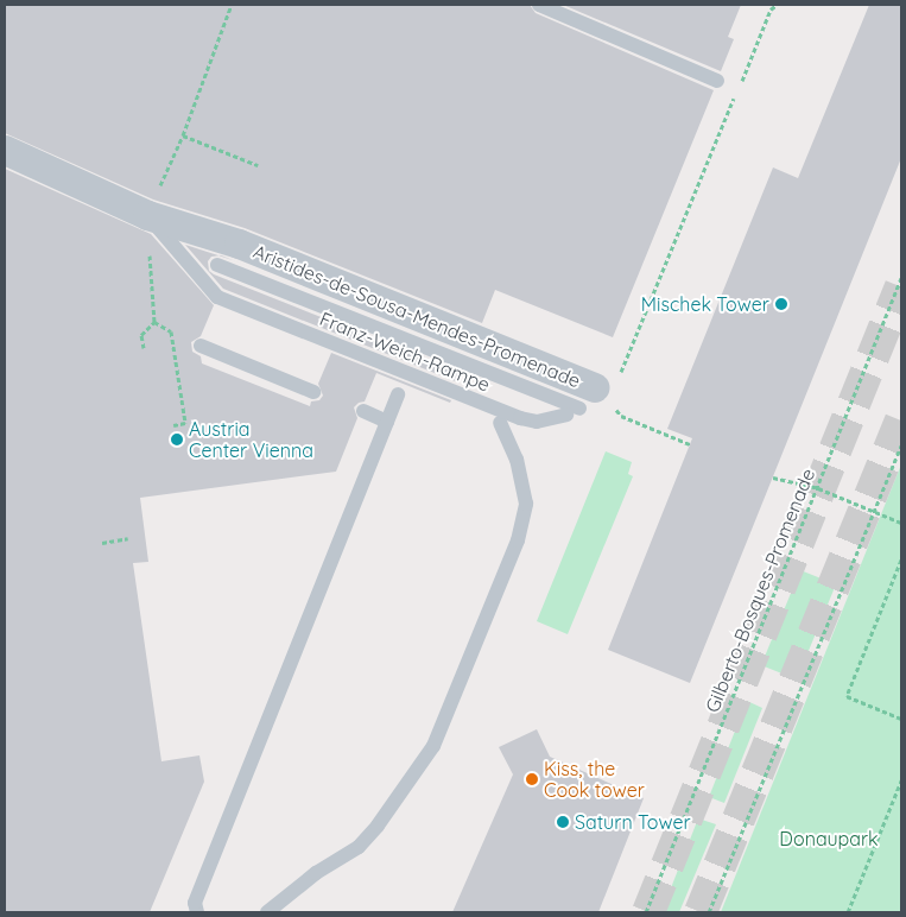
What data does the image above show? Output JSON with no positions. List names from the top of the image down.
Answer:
{
  "streets": {
    "street": ["Aristides-de-Sousa-Mendes-Promenade"],
    "lane": ["Franz-Weich-Rampe"],
    "path": ["Gilberto-Bosques-Promenade"]
  },
  "crossings": [
    ["Aristides-de-Sousa-Mendes-Promenade", "Franz-Weich-Rampe"]
  ],
  "parks": ["Donaupark"],
  "places": [
    "Mischek Tower",
    "Austria Center Vienna",
    "Kiss, the Cook tower",
    "Saturn Tower"
  ]
}
